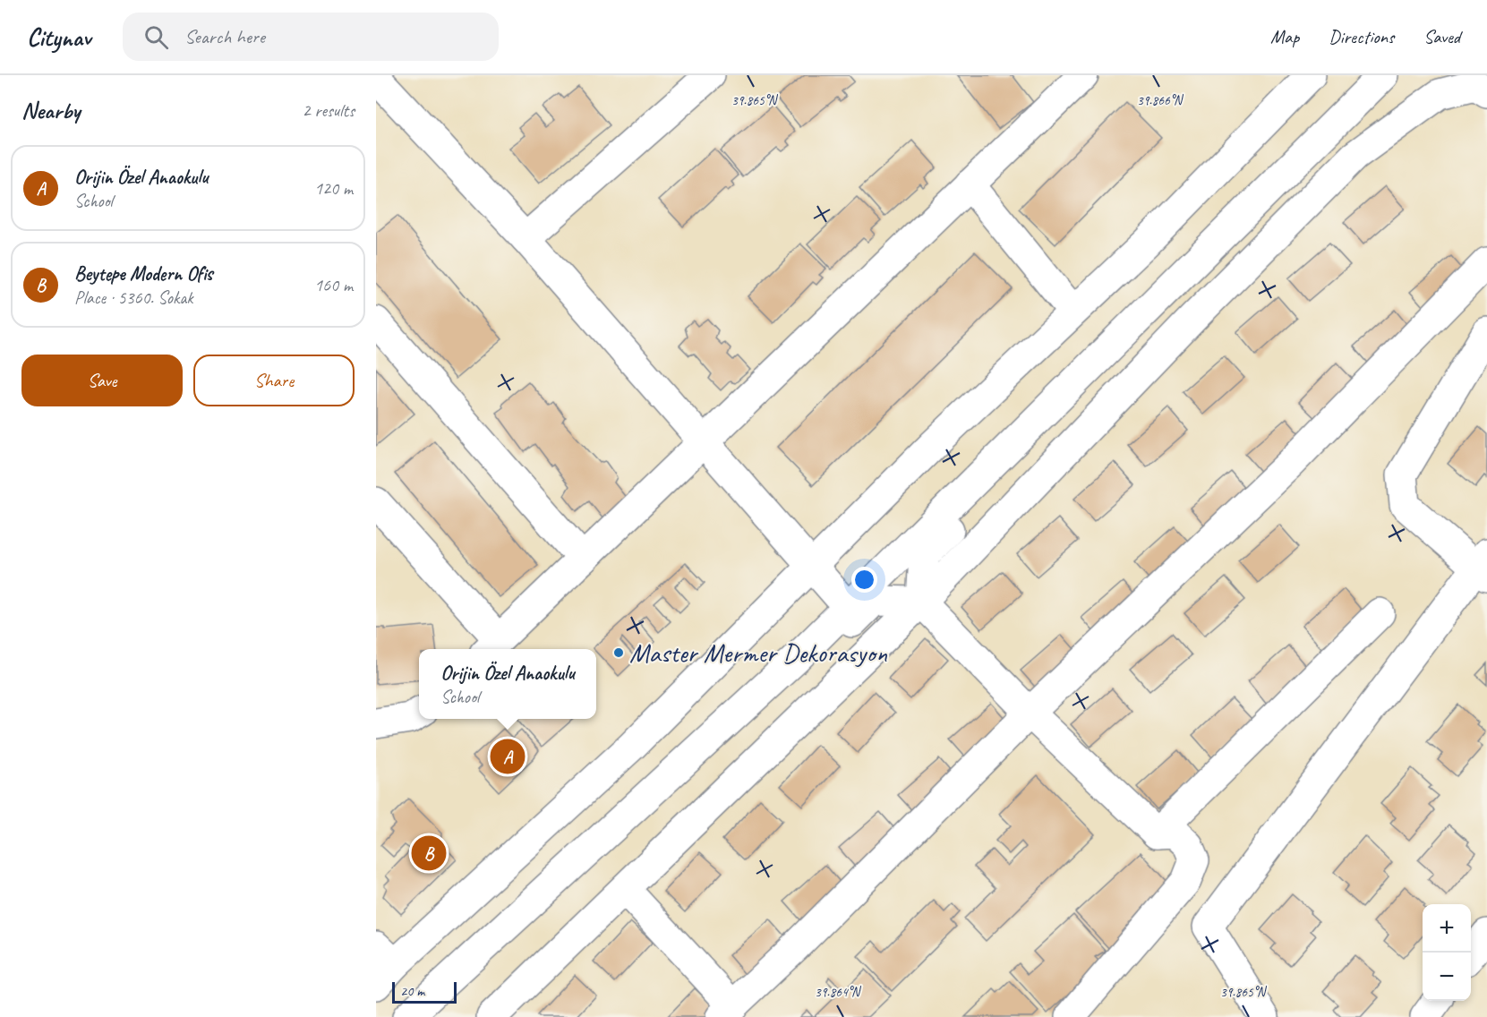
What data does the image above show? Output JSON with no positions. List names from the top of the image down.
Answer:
{
  "places": ["Master Mermer Dekorasyon"],
  "scale_bar": "20 m",
  "page": {
    "header": "Citynav",
    "search": "Search here",
    "nav": ["Map", "Directions", "Saved"],
    "heading": ["Nearby", "2 results"],
    "list": [
      {
        "mark": "A",
        "name": "Orijin Özel Anaokulu",
        "note": "School",
        "value": "120 m"
      },
      {
        "mark": "B",
        "name": "Beytepe Modern Ofis",
        "note": "Place · 5360. Sokak",
        "value": "160 m"
      }
    ],
    "buttons": ["Save", "Share"],
    "popup": ["Orijin Özel Anaokulu", "School"],
    "pins": ["A", "B"],
    "map_buttons": ["+", "−"],
    "scale": "20 m"
  },
  "coordinates": ["39.865°N", "39.866°N", "39.864°N"]
}
